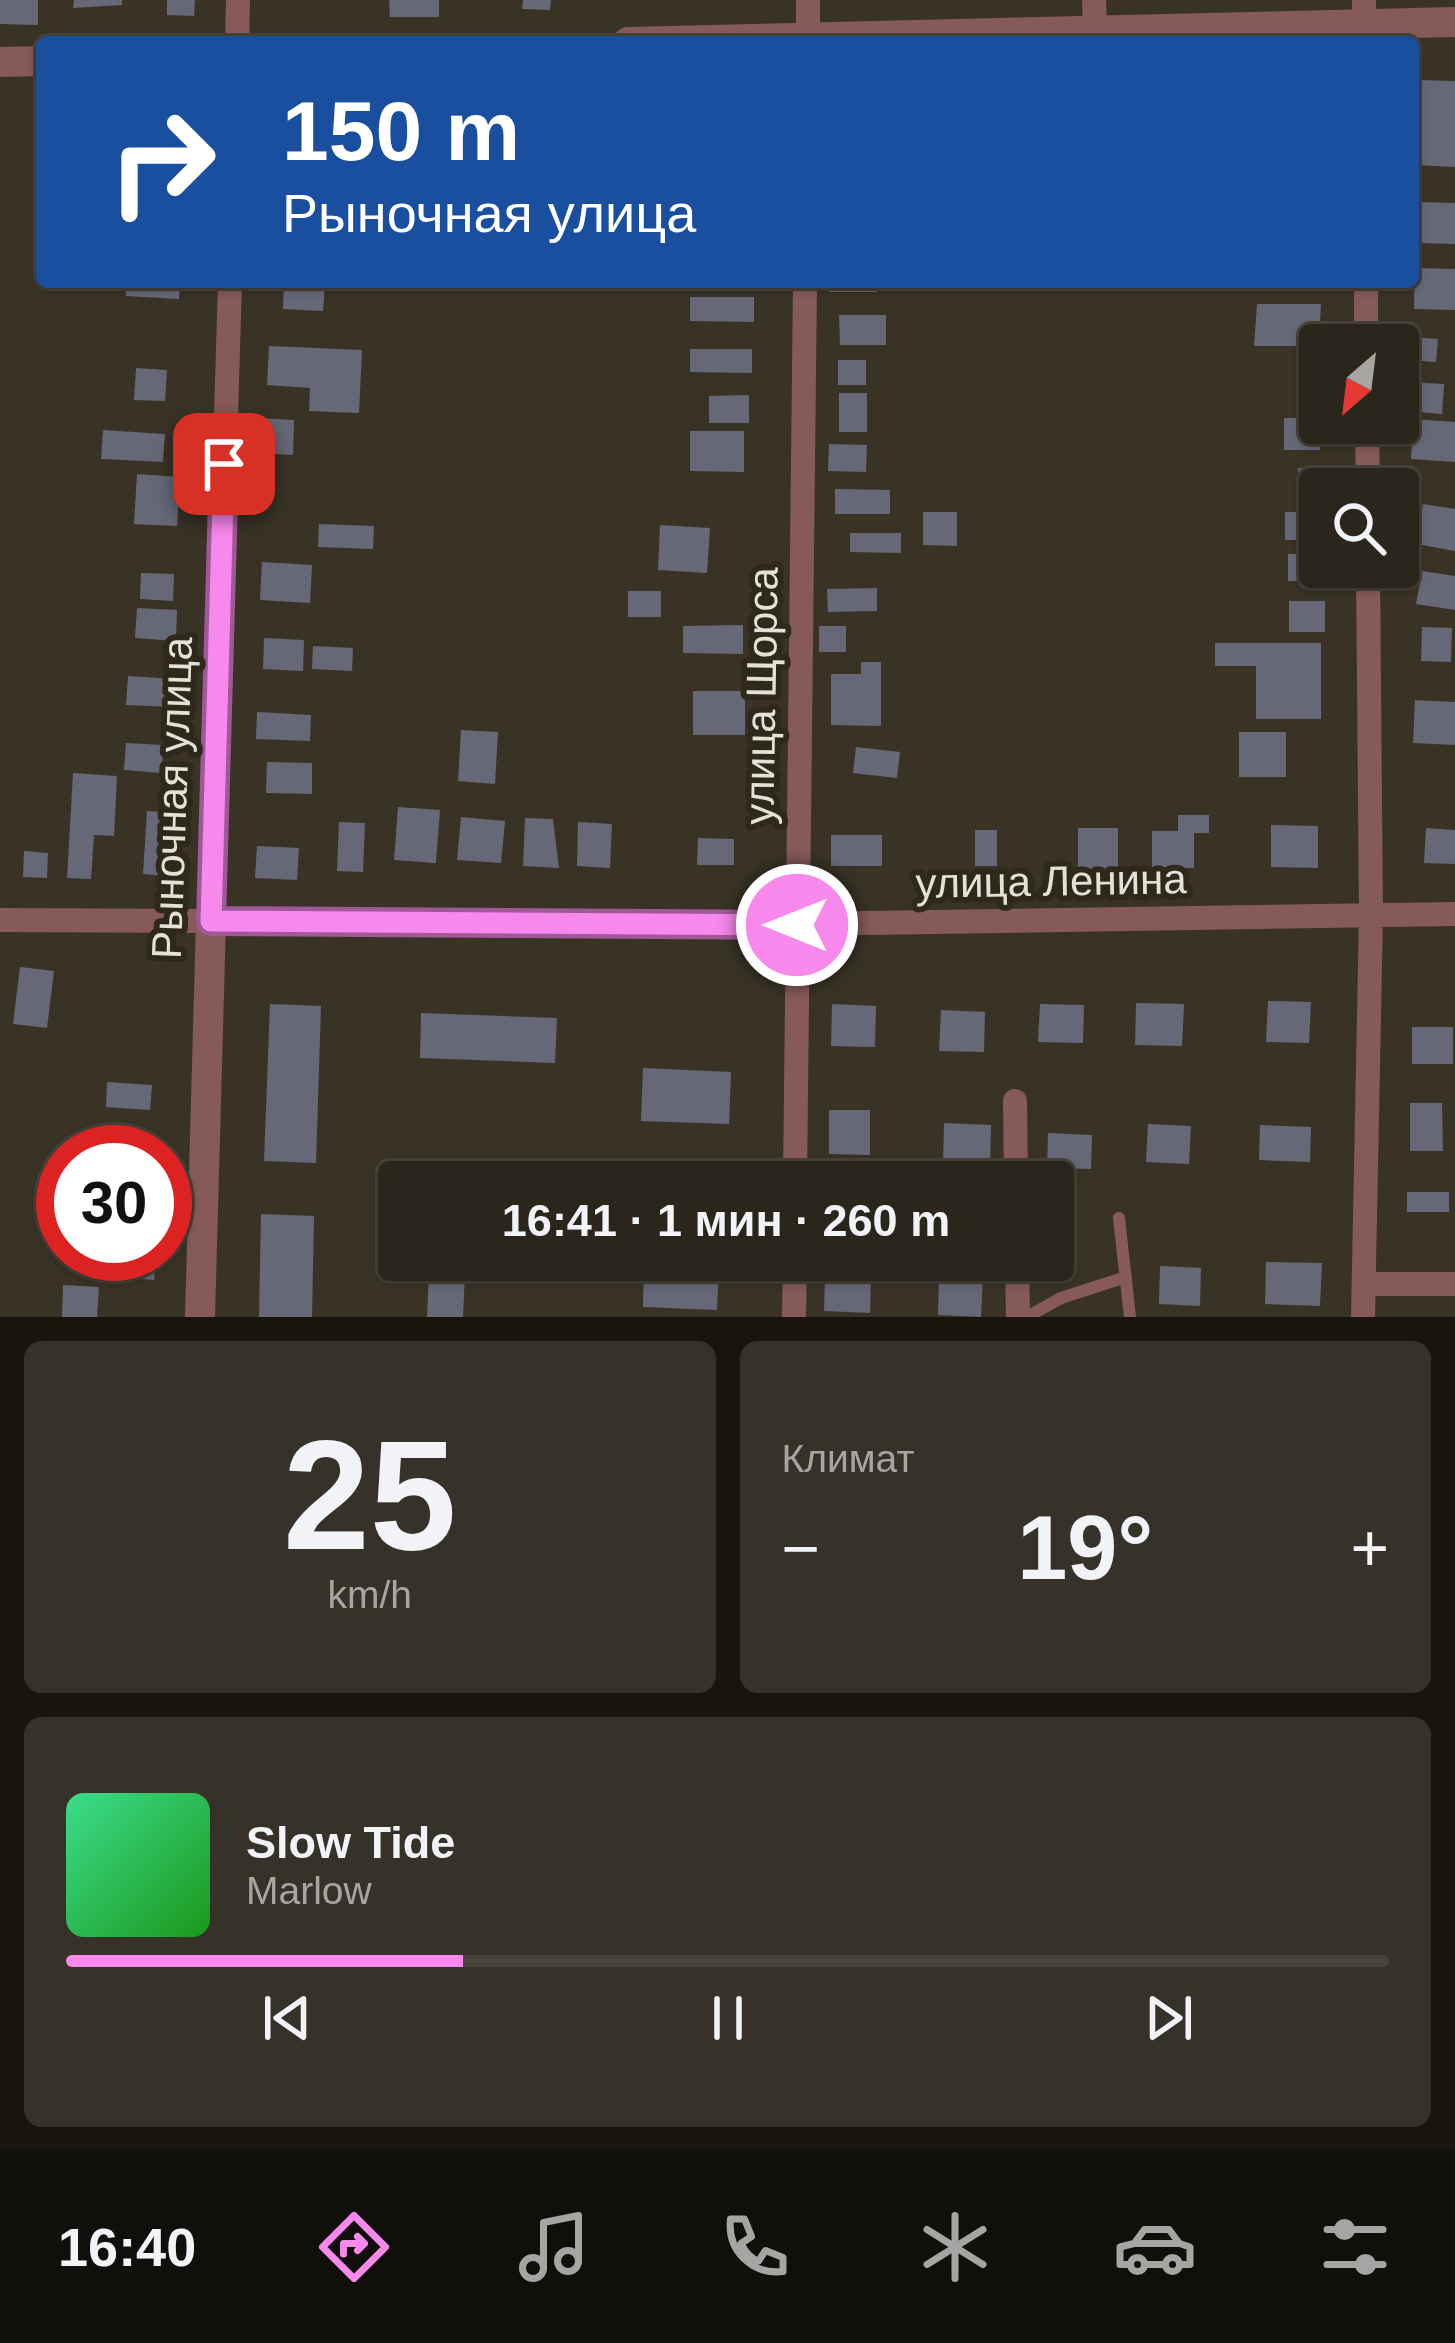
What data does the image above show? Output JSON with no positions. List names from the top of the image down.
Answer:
{
  "streets": {
    "street": ["улица Щорса", "Рыночная улица", "улица Ленина"]
  },
  "crossings": [
    ["улица Щорса", "улица Ленина"],
    ["Рыночная улица", "улица Ленина"]
  ],
  "north": "bottom left",
  "page": {
    "turn": ["150 m", "Рыночная улица"],
    "limit": "30",
    "trip": "16:41 · 1 мин · 260 m",
    "tile": [
      ["25", "km/h"],
      "Климат"
    ],
    "heat": ["−", "19°", "+"],
    "song": ["Slow Tide", "Marlow"],
    "tabs": "16:40"
  }
}
